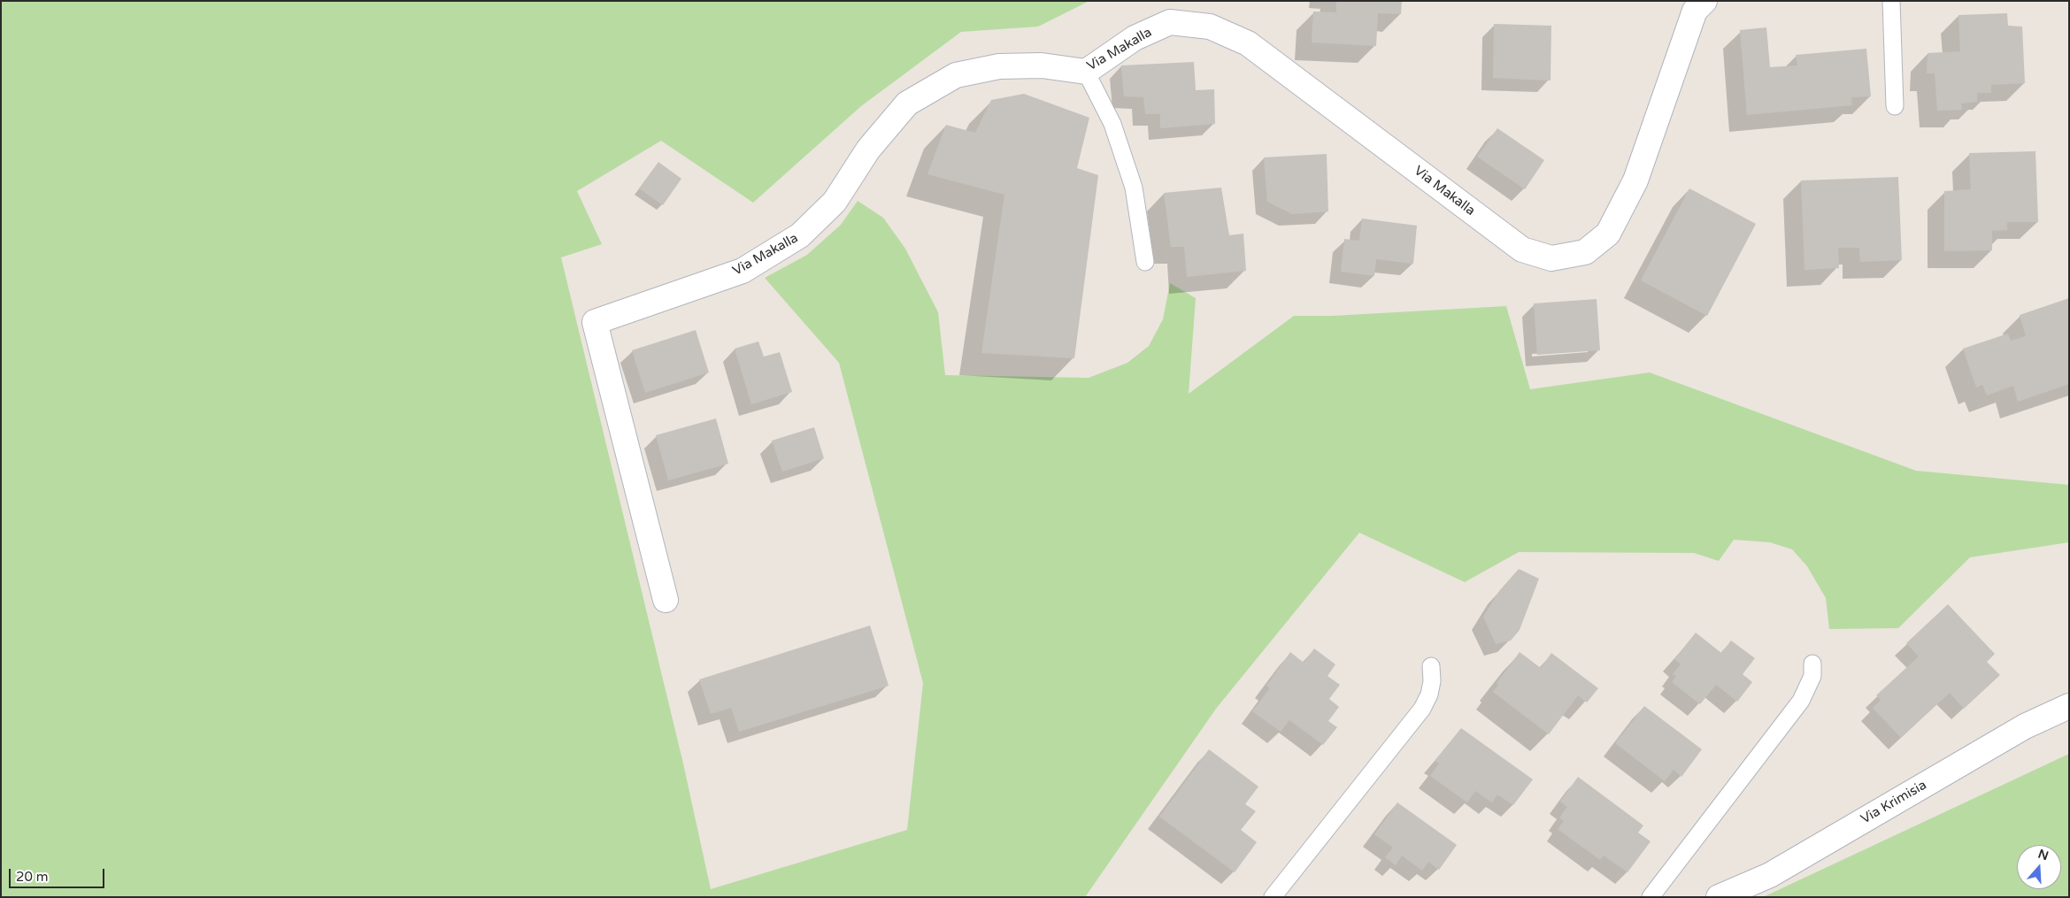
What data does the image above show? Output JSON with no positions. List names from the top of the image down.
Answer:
{
  "streets": {
    "street": ["Via Makalla", "Via Krimisia"]
  },
  "scale_bar": "20 m",
  "north": "top"
}
